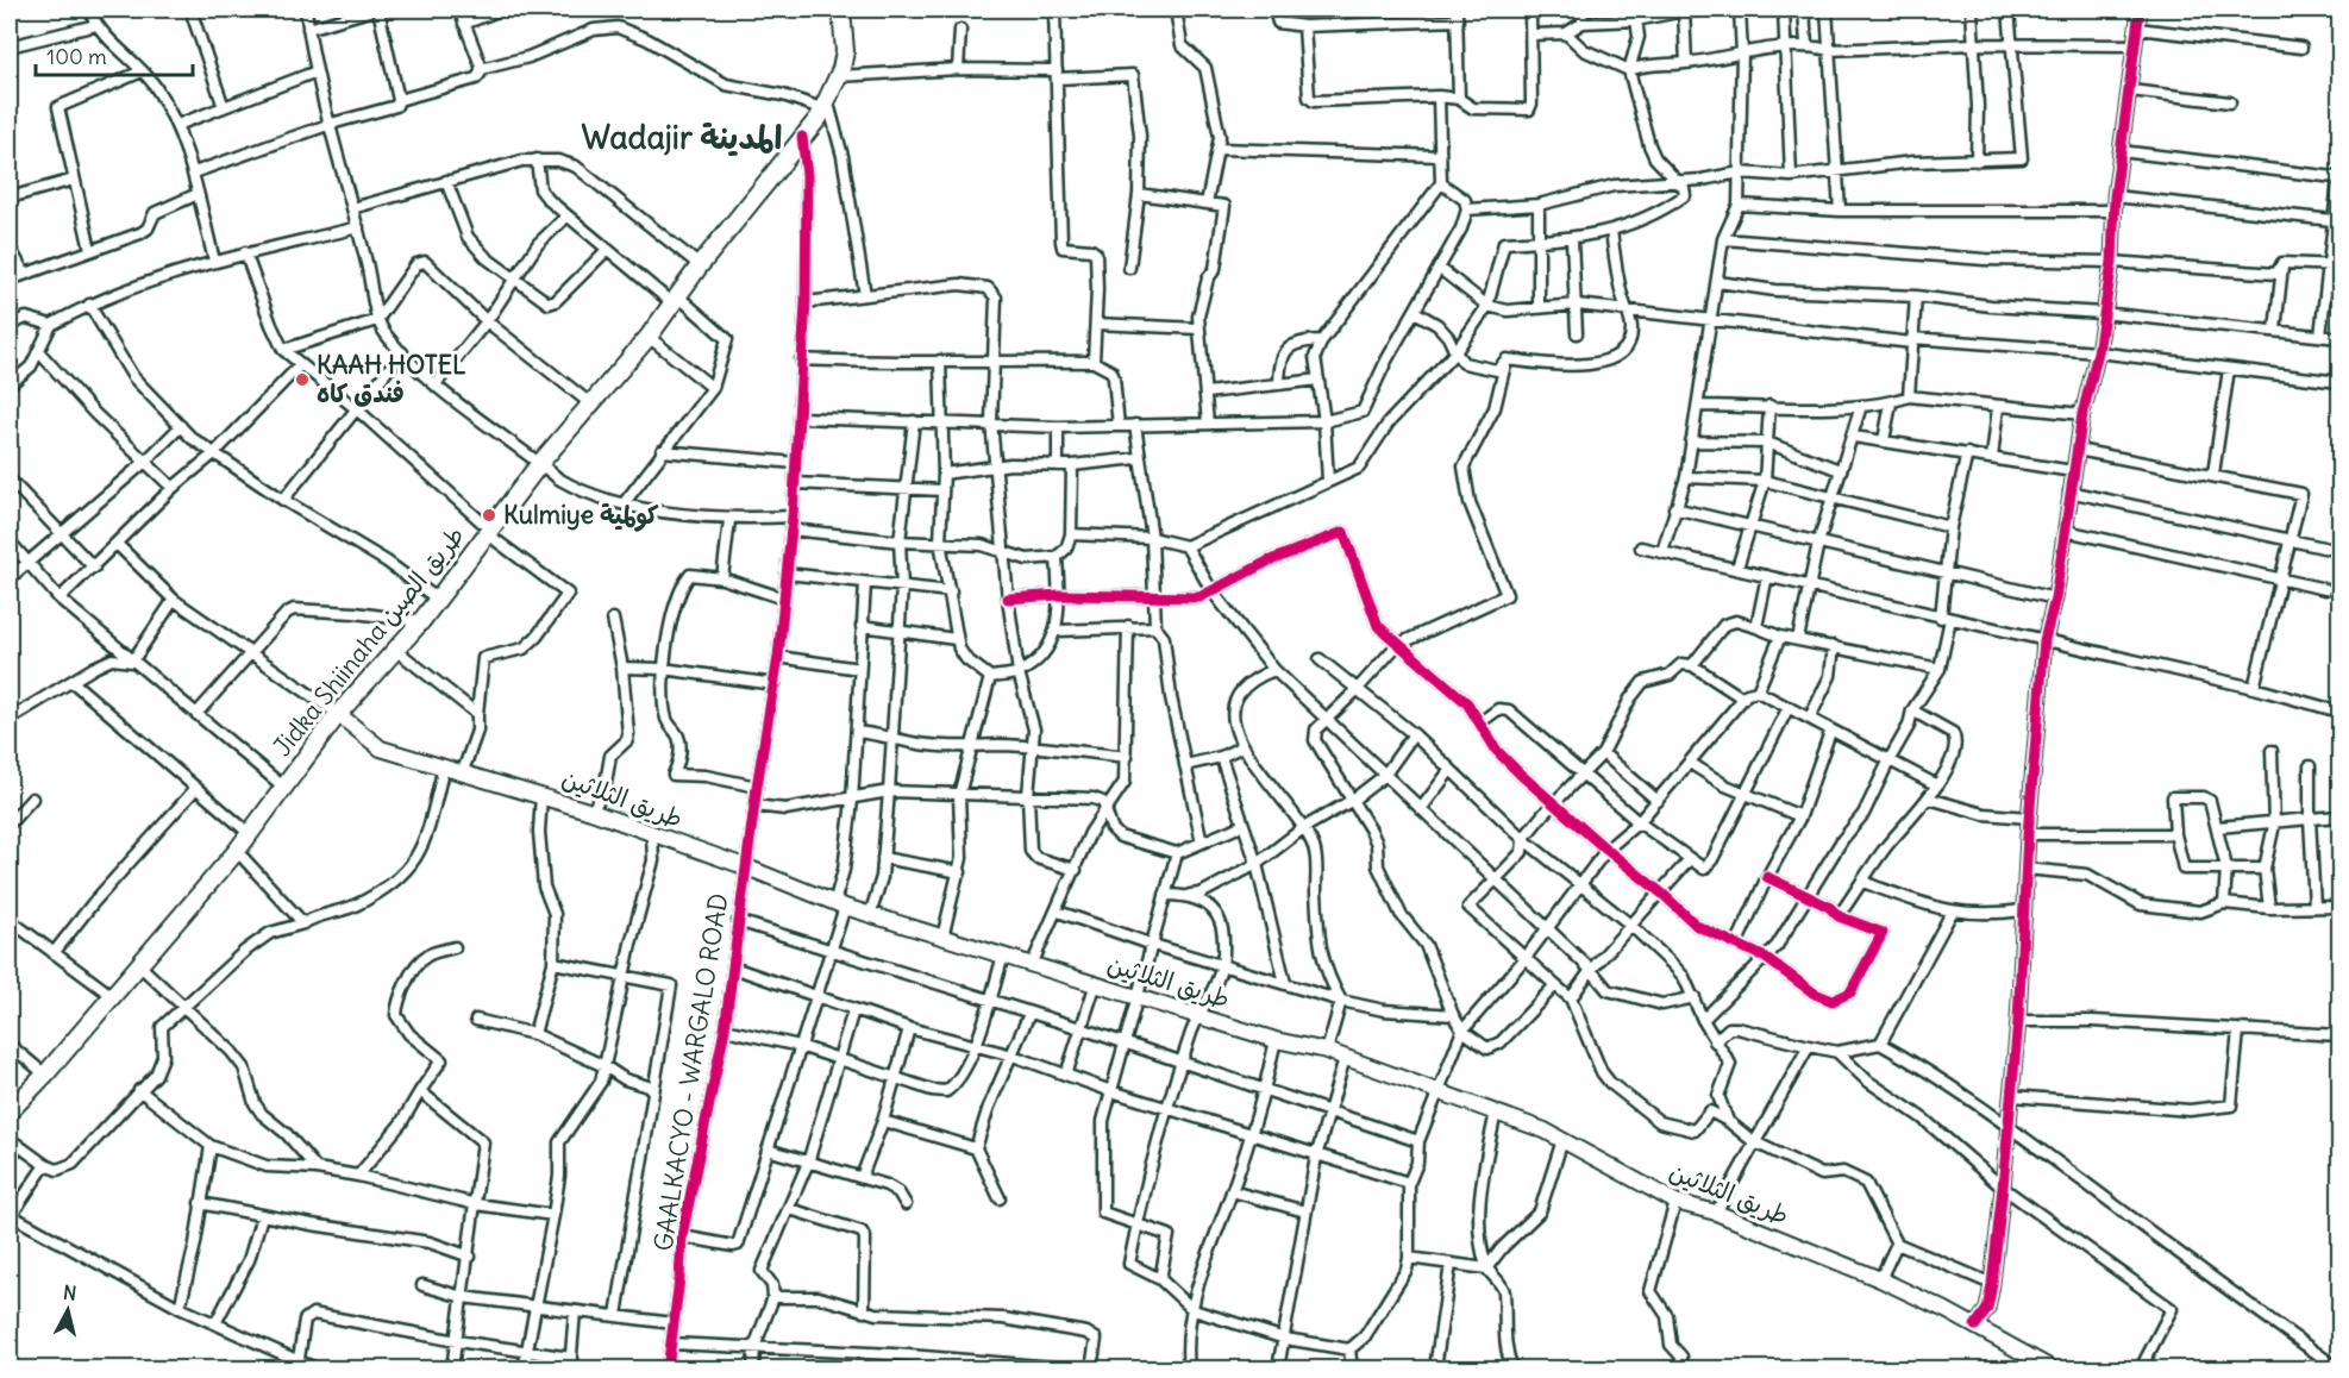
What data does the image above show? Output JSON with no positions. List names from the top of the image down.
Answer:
{
  "streets": {
    "main road": ["Jidka Shiinaha طريق الصين", "طريق الثلاثين"],
    "street": ["GAALKACYO - WARGALO ROAD"]
  },
  "crossings": [
    ["Jidka Shiinaha طريق الصين", "طريق الثلاثين"],
    ["Jidka Shiinaha طريق الصين", "GAALKACYO - WARGALO ROAD"],
    ["طريق الثلاثين", "GAALKACYO - WARGALO ROAD"]
  ],
  "districts": ["Wadajir المدينة"],
  "places": ["KAAH HOTEL فندق كاه", "Kulmiye كولمية"],
  "scale_bar": "100 m",
  "north": "top"
}
